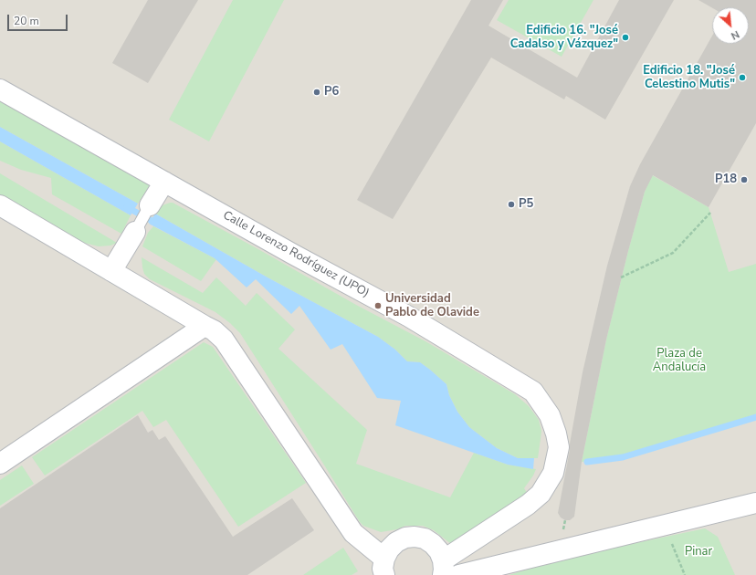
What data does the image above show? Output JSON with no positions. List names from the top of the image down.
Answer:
{
  "streets": {
    "street": ["Calle Lorenzo Rodríguez (UPO)"]
  },
  "parks": ["Plaza de Andalucía", "Pinar"],
  "places": [
    "Edificio 16. \"José Cadalso y Vázquez\"",
    "Edificio 18. \"José Celestino Mutis\"",
    "P6",
    "P18",
    "P5",
    "Universidad Pablo de Olavide"
  ],
  "scale_bar": "20 m",
  "north": "bottom right"
}
